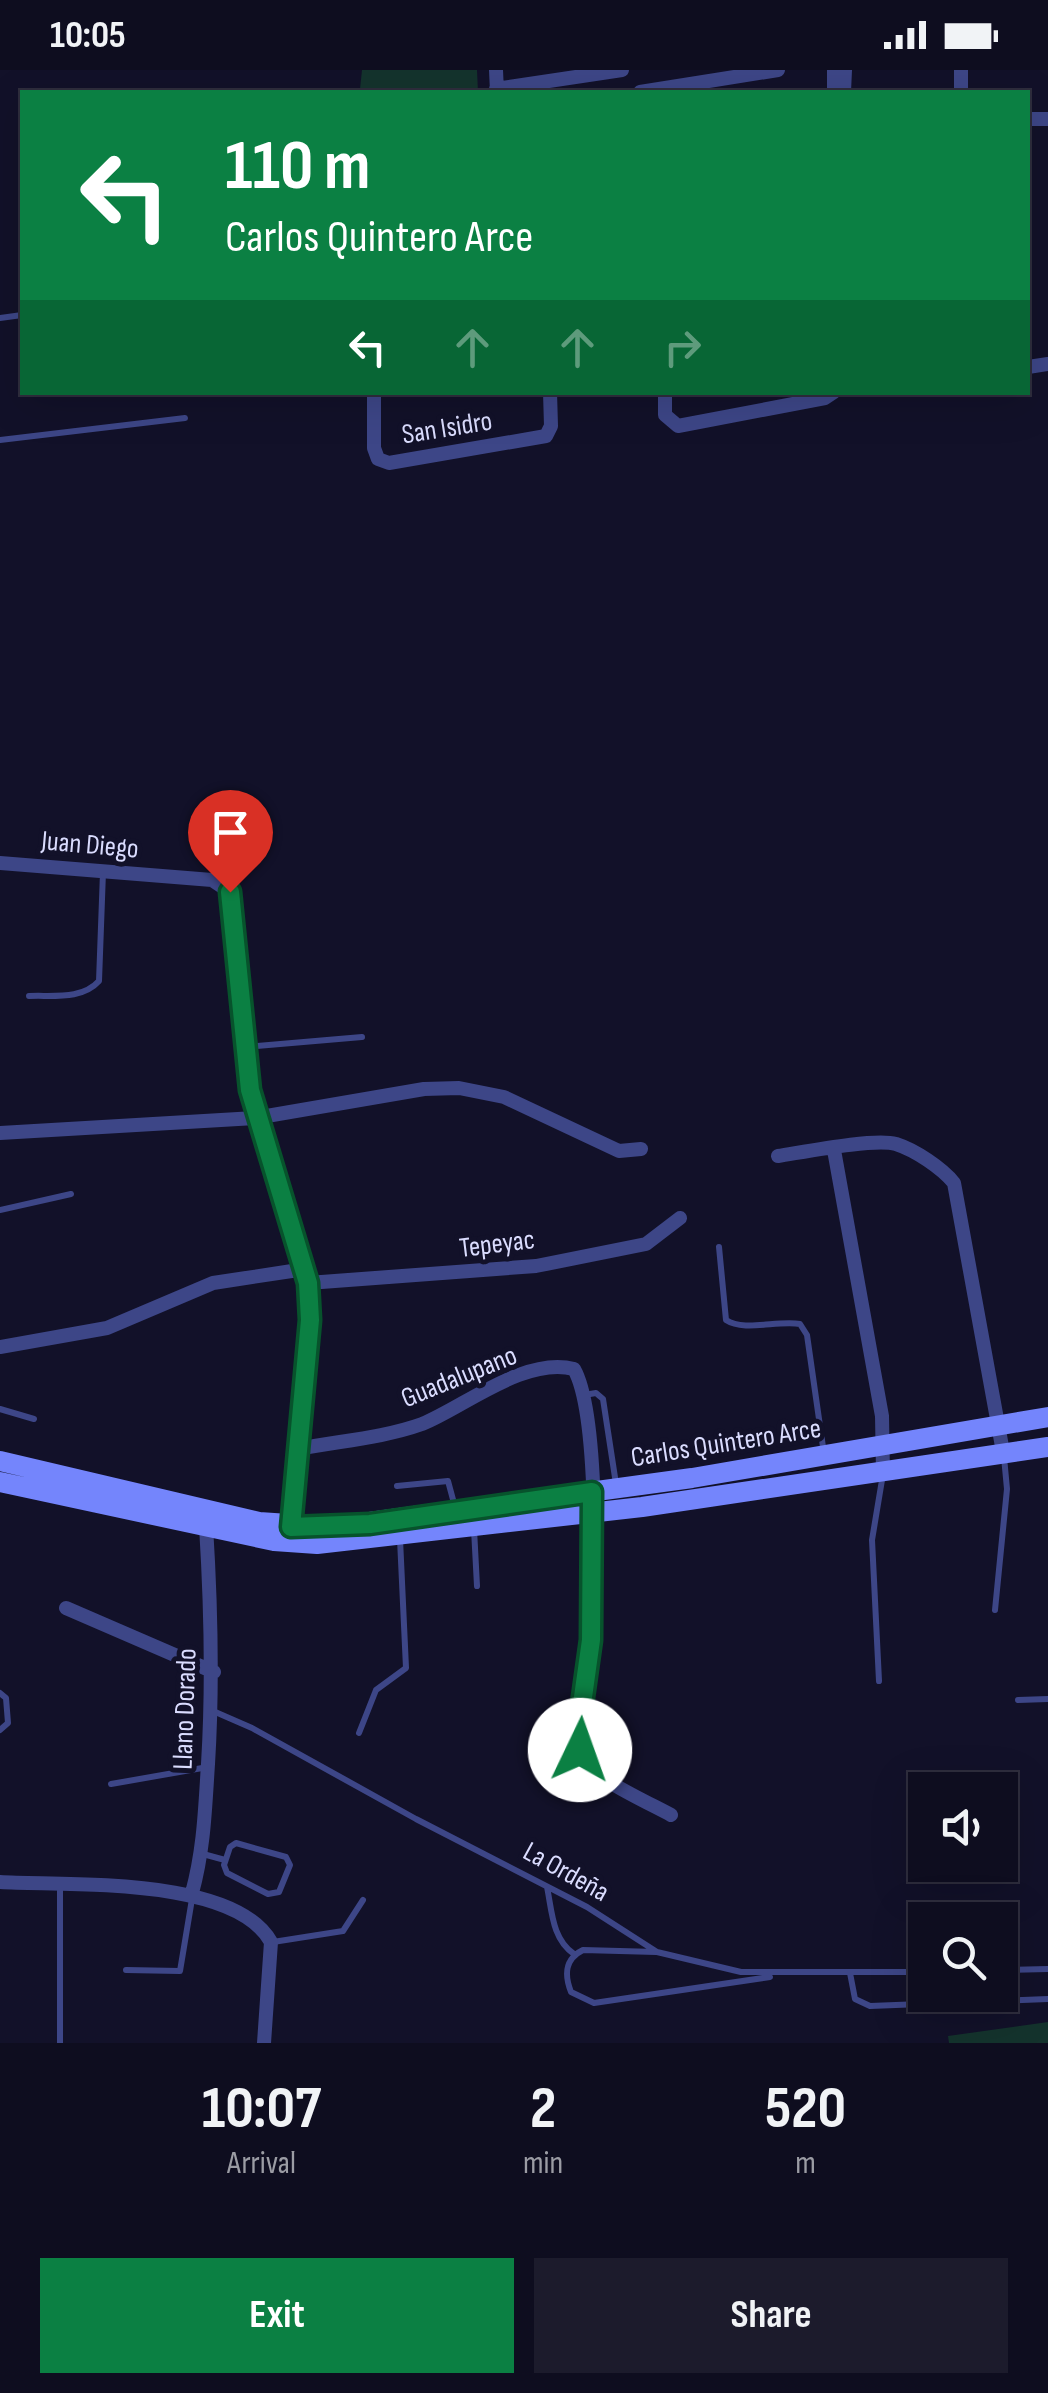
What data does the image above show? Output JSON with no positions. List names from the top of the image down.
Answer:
{
  "streets": {
    "main road": ["Carlos Quintero Arce"],
    "street": [
      "San Isidro",
      "Juan Diego",
      "Tepeyac",
      "Guadalupano",
      "Llano Dorado"
    ],
    "lane": ["La Ordeña"]
  },
  "crossings": [
    ["Juan Diego", "Tepeyac"],
    ["Juan Diego", "Guadalupano"],
    ["Juan Diego", "Carlos Quintero Arce"],
    ["Carlos Quintero Arce", "Llano Dorado"],
    ["Llano Dorado", "La Ordeña"]
  ],
  "page": {
    "status": "10:05",
    "turn": ["110 m", "Carlos Quintero Arce"],
    "eta": [
      "10:07",
      "Arrival",
      "2",
      "min",
      "520",
      "m"
    ],
    "buttons": ["Exit", "Share"]
  }
}
